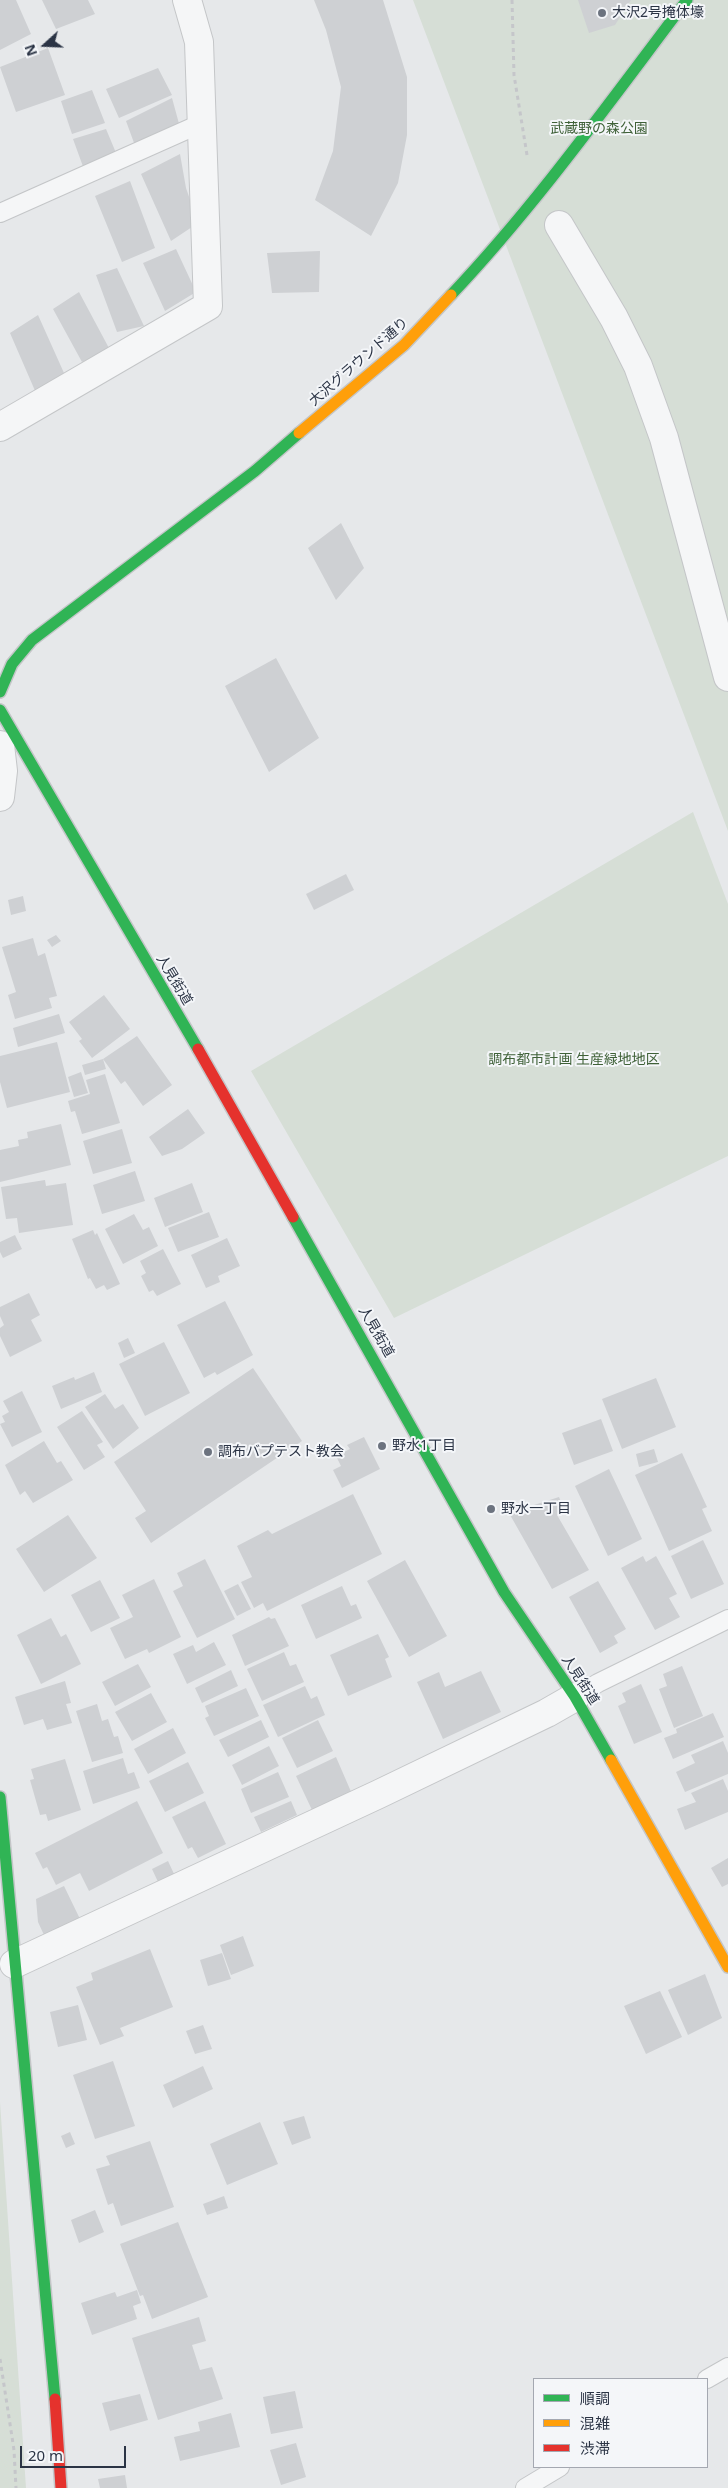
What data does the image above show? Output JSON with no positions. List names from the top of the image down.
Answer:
{
  "streets": {
    "street": ["大沢グラウンド通り", "人見街道"]
  },
  "parks": ["武蔵野の森公園", "調布都市計画 生産緑地地区"],
  "places": [
    "大沢2号掩体壕",
    "野水1丁目",
    "調布バプテスト教会",
    "野水一丁目"
  ],
  "legend": ["順調", "混雑", "渋滞"],
  "scale_bar": "20 m",
  "north": "left"
}
